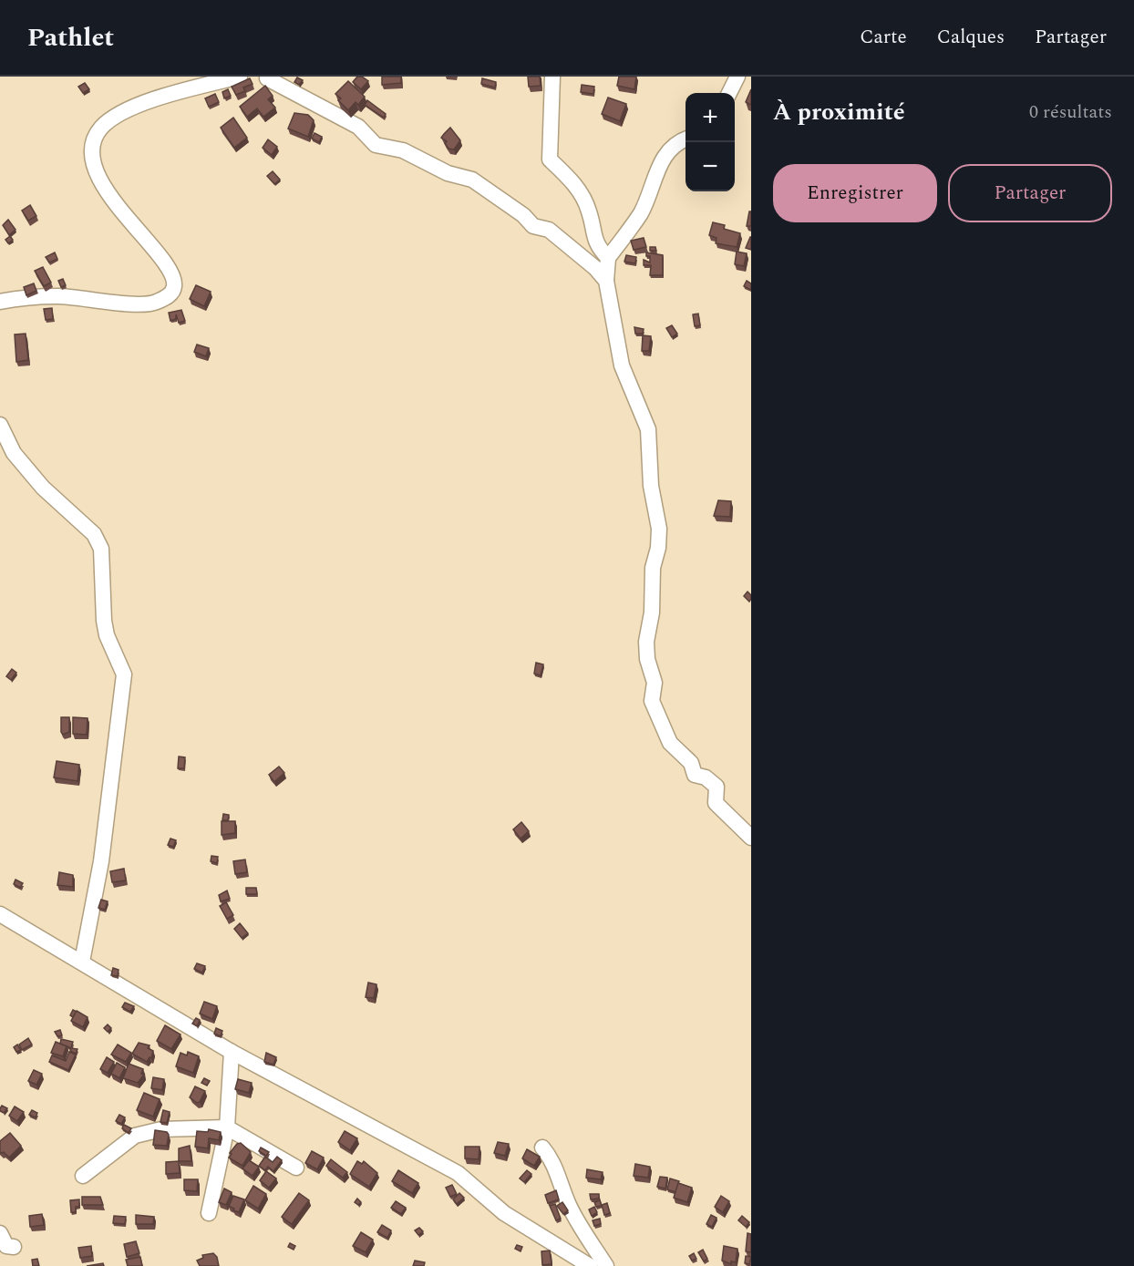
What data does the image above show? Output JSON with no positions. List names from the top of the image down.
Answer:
{
  "page": {
    "header": "Pathlet",
    "nav": ["Carte", "Calques", "Partager"],
    "heading": ["À proximité", "0 résultats"],
    "map_buttons": ["+", "−"],
    "buttons": ["Enregistrer", "Partager"]
  }
}
